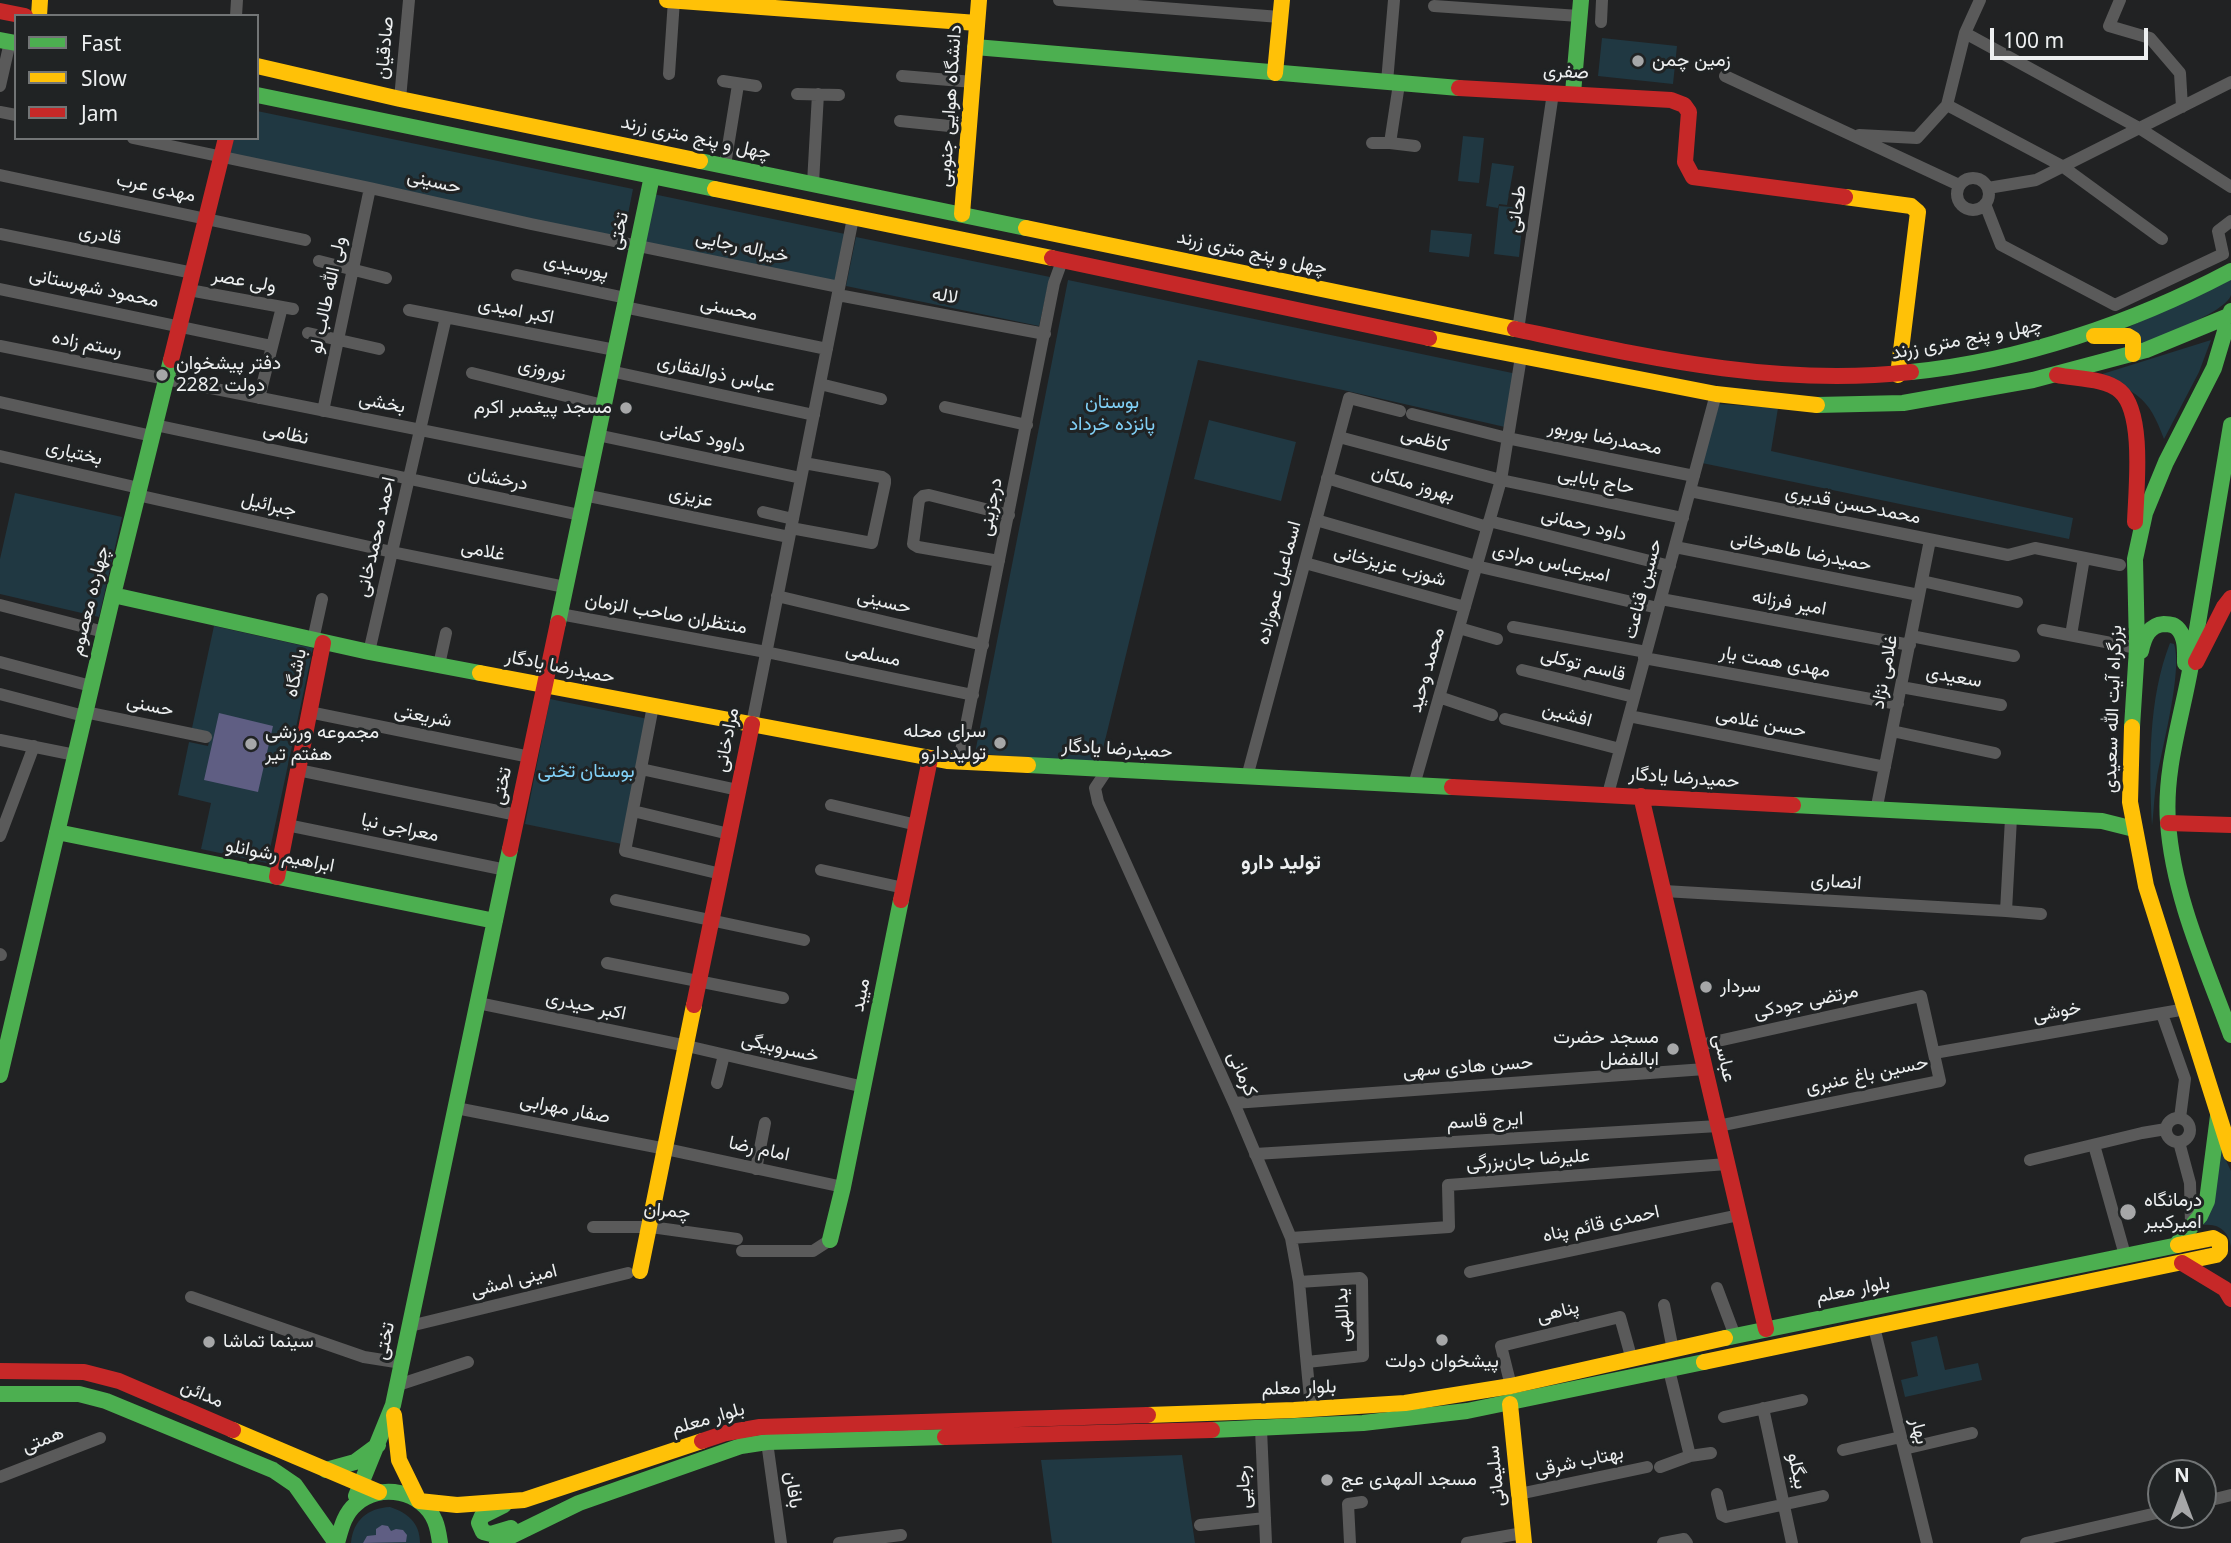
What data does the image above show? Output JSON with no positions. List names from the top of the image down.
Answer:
{
  "streets": {
    "main road": [
      "صفری",
      "دانشگاه هوایی جنوبی",
      "چهل و پنج متری زرند",
      "تختی",
      "چهارده معصوم",
      "حمیدرضا یادگار",
      "باشگاه",
      "بزرگراه آیت الله سعیدی",
      "مرادخانی",
      "ابراهیم رشوانلو",
      "میبد",
      "عباسی",
      "بلوار معلم",
      "مدائن",
      "سلیمانی"
    ],
    "street": [
      "صادقیان",
      "حسینی",
      "مهدی عرب",
      "طحانی",
      "قادری",
      "خیراله رجایی",
      "پورسیدی",
      "ولی عصر",
      "محمود شهرستانی",
      "ولی الله طالب لو",
      "لاله",
      "محسنی",
      "اکبر امیدی",
      "رستم زاده",
      "نوروزی",
      "عباس ذوالفقاری",
      "بخشی",
      "نظامی",
      "داوود کمانی",
      "محمدرضا بوربور",
      "کاظمی",
      "بختیاری",
      "درخشان",
      "حاج بابایی",
      "بهروز ملکان",
      "عزیزی",
      "جبرائیل",
      "محمدحسن قدیری",
      "درجزینی",
      "داود رحمانی",
      "احمد محمدخانی",
      "غلامی",
      "حمیدرضا طاهرخانی",
      "امیرعباس مرادی",
      "شوزب عزیزخانی",
      "اسماعیل عموزاده",
      "حسین قناعت",
      "امیر فرزانه",
      "منتظران صاحب الزمان",
      "مسلمی",
      "مهدی همت یار",
      "قاسم توکلی",
      "محمد وحید",
      "غلامی نژاد",
      "سعيدی",
      "حسنی",
      "افشین",
      "شریعتی",
      "حسن غلامی",
      "معراجی نیا",
      "انصاری",
      "مرتضی جودکی",
      "اکبر حیدری",
      "خوشی",
      "خسروبیگی",
      "حسن هادی سهی",
      "کرمانی",
      "حسین باغ عنبری",
      "صفار مهرابی",
      "ایرج قاسم",
      "امام رضا",
      "علیرضا جان‌بزرگی",
      "چمران",
      "احمدی قائم پناه",
      "امینی امشی",
      "پناهی",
      "یداللهی",
      "بهار",
      "همتی",
      "بهتاب شرقی",
      "بیگلو",
      "رجایی",
      "بافان"
    ]
  },
  "crossings": [
    ["صادقیان", "چهل و پنج متری زرند"],
    ["صفری", "دانشگاه هوایی جنوبی"],
    ["صفری", "چهل و پنج متری زرند"],
    ["صفری", "طحانی"],
    ["دانشگاه هوایی جنوبی", "چهل و پنج متری زرند"],
    ["چهل و پنج متری زرند", "طحانی"],
    ["حسینی", "تختی"],
    ["حسینی", "خیراله رجایی"],
    ["حسینی", "ولی الله طالب لو"],
    ["حسینی", "درجزینی"],
    ["حسینی", "چهارده معصوم"],
    ["حسینی", "مرادخانی"],
    ["مهدی عرب", "چهارده معصوم"],
    ["تختی", "خیراله رجایی"],
    ["تختی", "پورسیدی"],
    ["تختی", "محسنی"],
    ["تختی", "اکبر امیدی"],
    ["تختی", "نوروزی"],
    ["تختی", "عباس ذوالفقاری"],
    ["تختی", "بخشی"],
    ["تختی", "داوود کمانی"],
    ["تختی", "درخشان"],
    ["تختی", "عزیزی"],
    ["تختی", "غلامی"],
    ["تختی", "منتظران صاحب الزمان"],
    ["تختی", "حمیدرضا یادگار"],
    ["تختی", "شریعتی"],
    ["تختی", "معراجی نیا"],
    ["تختی", "ابراهیم رشوانلو"],
    ["تختی", "اکبر حیدری"],
    ["تختی", "صفار مهرابی"],
    ["تختی", "امینی امشی"],
    ["تختی", "بلوار معلم"],
    ["تختی", "مدائن"],
    ["قادری", "چهارده معصوم"],
    ["خیراله رجایی", "لاله"],
    ["خیراله رجایی", "مرادخانی"],
    ["پورسیدی", "محسنی"],
    ["ولی عصر", "محمود شهرستانی"],
    ["ولی عصر", "چهارده معصوم"],
    ["محمود شهرستانی", "چهارده معصوم"],
    ["ولی الله طالب لو", "بخشی"],
    ["لاله", "درجزینی"],
    ["لاله", "مرادخانی"],
    ["محسنی", "مرادخانی"],
    ["اکبر امیدی", "احمد محمدخانی"],
    ["رستم زاده", "بخشی"],
    ["رستم زاده", "چهارده معصوم"],
    ["عباس ذوالفقاری", "مرادخانی"],
    ["بخشی", "احمد محمدخانی"],
    ["بخشی", "چهارده معصوم"],
    ["نظامی", "درخشان"],
    ["نظامی", "احمد محمدخانی"],
    ["نظامی", "چهارده معصوم"],
    ["داوود کمانی", "مرادخانی"],
    ["محمدرضا بوربور", "اسماعیل عموزاده"],
    ["محمدرضا بوربور", "حسین قناعت"],
    ["محمدرضا بوربور", "محمد وحید"],
    ["کاظمی", "حاج بابایی"],
    ["کاظمی", "اسماعیل عموزاده"],
    ["کاظمی", "محمد وحید"],
    ["بختیاری", "جبرائیل"],
    ["بختیاری", "چهارده معصوم"],
    ["درخشان", "احمد محمدخانی"],
    ["حاج بابایی", "حسین قناعت"],
    ["حاج بابایی", "محمد وحید"],
    ["بهروز ملکان", "داود رحمانی"],
    ["بهروز ملکان", "اسماعیل عموزاده"],
    ["بهروز ملکان", "محمد وحید"],
    ["عزیزی", "مرادخانی"],
    ["جبرائیل", "احمد محمدخانی"],
    ["جبرائیل", "غلامی"],
    ["جبرائیل", "چهارده معصوم"],
    ["محمدحسن قدیری", "حسین قناعت"],
    ["محمدحسن قدیری", "غلامی نژاد"],
    ["درجزینی", "مسلمی"],
    ["درجزینی", "حمیدرضا یادگار"],
    ["داود رحمانی", "حسین قناعت"],
    ["داود رحمانی", "محمد وحید"],
    ["احمد محمدخانی", "غلامی"],
    ["احمد محمدخانی", "حمیدرضا یادگار"],
    ["حمیدرضا طاهرخانی", "حسین قناعت"],
    ["حمیدرضا طاهرخانی", "غلامی نژاد"],
    ["امیرعباس مرادی", "حسین قناعت"],
    ["امیرعباس مرادی", "امیر فرزانه"],
    ["امیرعباس مرادی", "محمد وحید"],
    ["شوزب عزیزخانی", "اسماعیل عموزاده"],
    ["شوزب عزیزخانی", "محمد وحید"],
    ["اسماعیل عموزاده", "حمیدرضا یادگار"],
    ["حسین قناعت", "امیر فرزانه"],
    ["حسین قناعت", "مهدی همت یار"],
    ["حسین قناعت", "قاسم توکلی"],
    ["حسین قناعت", "حمیدرضا یادگار"],
    ["حسین قناعت", "افشین"],
    ["حسین قناعت", "حسن غلامی"],
    ["چهارده معصوم", "حمیدرضا یادگار"],
    ["چهارده معصوم", "حسنی"],
    ["چهارده معصوم", "ابراهیم رشوانلو"],
    ["امیر فرزانه", "غلامی نژاد"],
    ["منتظران صاحب الزمان", "مسلمی"],
    ["منتظران صاحب الزمان", "مرادخانی"],
    ["مسلمی", "مرادخانی"],
    ["مهدی همت یار", "غلامی نژاد"],
    ["حمیدرضا یادگار", "محمد وحید"],
    ["حمیدرضا یادگار", "غلامی نژاد"],
    ["حمیدرضا یادگار", "باشگاه"],
    ["حمیدرضا یادگار", "بزرگراه آیت الله سعیدی"],
    ["حمیدرضا یادگار", "مرادخانی"],
    ["حمیدرضا یادگار", "میبد"],
    ["حمیدرضا یادگار", "عباسی"],
    ["حمیدرضا یادگار", "کرمانی"],
    ["محمد وحید", "افشین"],
    ["غلامی نژاد", "سعيدی"],
    ["غلامی نژاد", "حسن غلامی"],
    ["باشگاه", "شریعتی"],
    ["باشگاه", "معراجی نیا"],
    ["باشگاه", "ابراهیم رشوانلو"],
    ["بزرگراه آیت الله سعیدی", "خوشی"],
    ["مرادخانی", "اکبر حیدری"],
    ["مرادخانی", "خسروبیگی"],
    ["مرادخانی", "صفار مهرابی"],
    ["مرادخانی", "امام رضا"],
    ["مرادخانی", "چمران"],
    ["مرادخانی", "امینی امشی"],
    ["انصاری", "عباسی"],
    ["میبد", "خسروبیگی"],
    ["میبد", "امام رضا"],
    ["مرتضی جودکی", "عباسی"],
    ["مرتضی جودکی", "حسین باغ عنبری"],
    ["اکبر حیدری", "خسروبیگی"],
    ["خوشی", "حسین باغ عنبری"],
    ["عباسی", "حسن هادی سهی"],
    ["عباسی", "حسین باغ عنبری"],
    ["عباسی", "ایرج قاسم"],
    ["عباسی", "علیرضا جان‌بزرگی"],
    ["عباسی", "احمدی قائم پناه"],
    ["عباسی", "بلوار معلم"],
    ["حسن هادی سهی", "کرمانی"],
    ["کرمانی", "ایرج قاسم"],
    ["کرمانی", "علیرضا جان‌بزرگی"],
    ["کرمانی", "بلوار معلم"],
    ["کرمانی", "یداللهی"],
    ["حسین باغ عنبری", "ایرج قاسم"],
    ["صفار مهرابی", "امام رضا"],
    ["بلوار معلم", "پناهی"],
    ["بلوار معلم", "مدائن"],
    ["بلوار معلم", "بهار"],
    ["بلوار معلم", "سلیمانی"],
    ["بلوار معلم", "رجایی"],
    ["بلوار معلم", "بافان"],
    ["بهتاب شرقی", "سلیمانی"]
  ],
  "districts": ["تولید دارو"],
  "parks": ["بوستان پانزده خرداد", "بوستان تختی"],
  "places": [
    "زمین چمن",
    "دفتر پیشخوان دولت 2282",
    "مسجد پیغمبر اکرم",
    "سرای محله تولیددارو",
    "مجموعه ورزشی هفتم تیر",
    "سردار",
    "مسجد حضرت ابالفضل",
    "درمانگاه امیرکبیر",
    "پیشخوان دولت",
    "سینما تماشا",
    "مسجد المهدی عج"
  ],
  "legend": ["Fast", "Slow", "Jam"],
  "scale_bar": "100 m",
  "north": "top"
}
